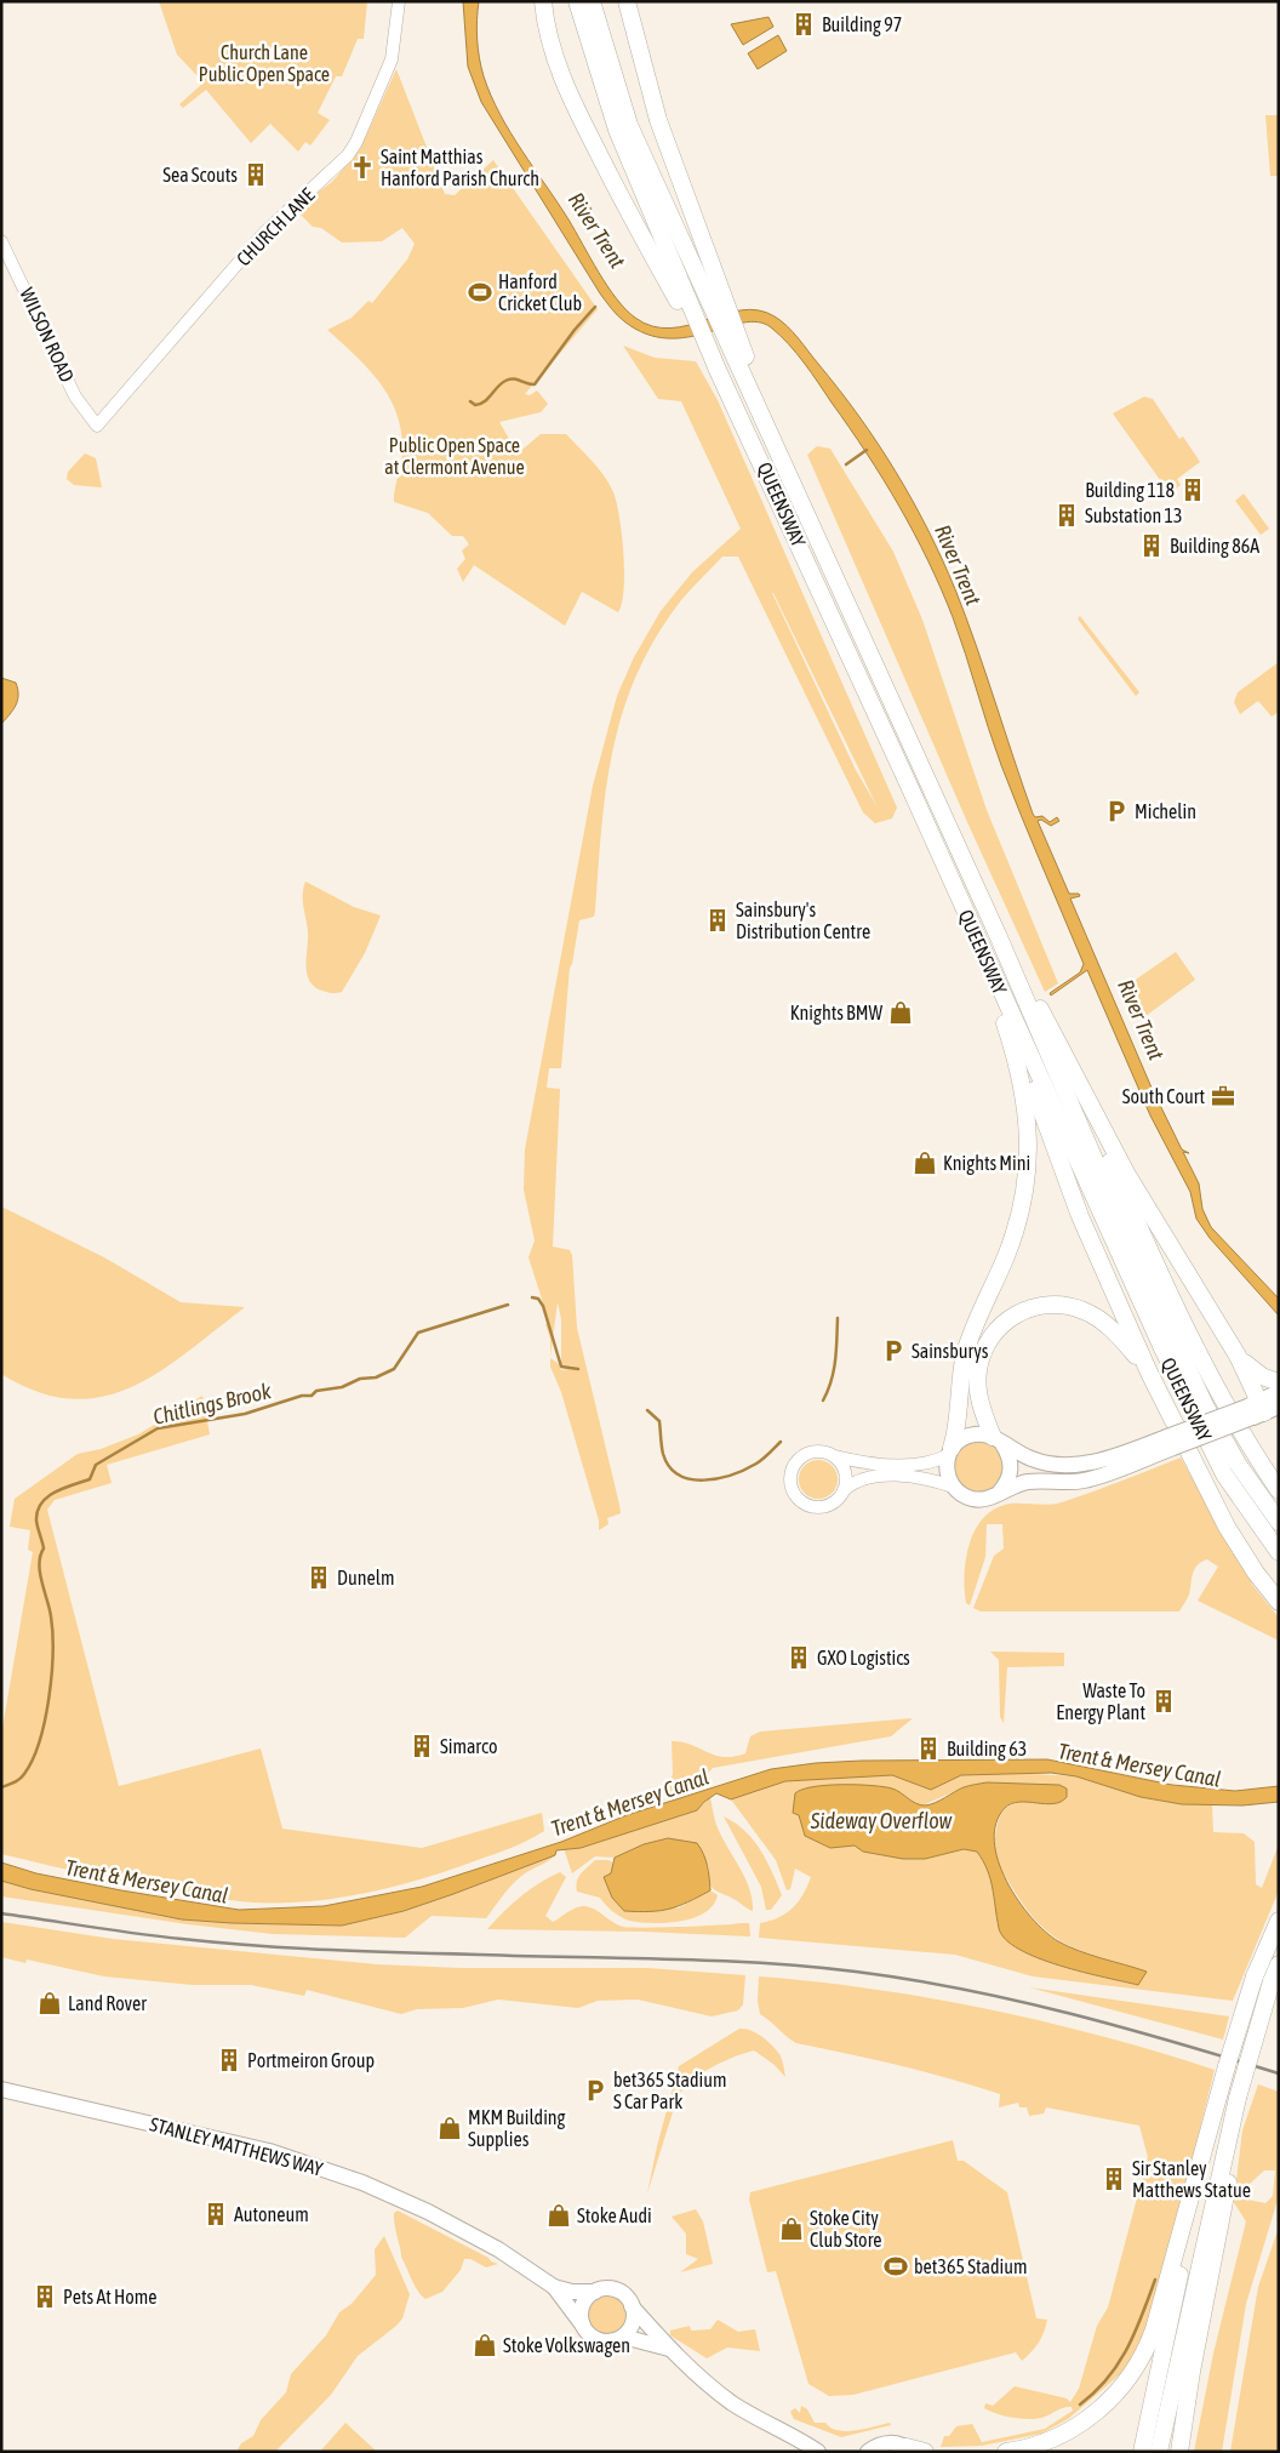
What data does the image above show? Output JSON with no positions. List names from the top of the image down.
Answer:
{
  "streets": {
    "highway": ["QUEENSWAY"],
    "main road": ["STANLEY MATTHEWS WAY"],
    "street": ["CHURCH LANE", "WILSON ROAD"]
  },
  "crossings": [
    ["CHURCH LANE", "WILSON ROAD"]
  ],
  "water": [
    "River Trent",
    "Chitlings Brook",
    "Trent & Mersey Canal",
    "Sideway Overflow"
  ],
  "parks": ["Church Lane Public Open Space", "Public Open Space at Clermont Avenue"],
  "places": {
    "building": [
      "Building 97",
      "Sea Scouts",
      "Building 118",
      "Substation 13",
      "Building 86A",
      "Sainsbury's Distribution Centre",
      "Dunelm",
      "GXO Logistics",
      "Waste To Energy Plant",
      "Simarco",
      "Building 63",
      "Portmeiron Group",
      "Sir Stanley Matthews Statue",
      "Autoneum",
      "Pets At Home"
    ],
    "church": ["Saint Matthias Hanford Parish Church"],
    "sports": ["Hanford Cricket Club", "bet365 Stadium"],
    "parking": ["Michelin", "Sainsburys", "bet365 Stadium S Car Park"],
    "shop": [
      "Knights BMW",
      "Knights Mini",
      "Land Rover",
      "MKM Building Supplies",
      "Stoke Audi",
      "Stoke City Club Store",
      "Stoke Volkswagen"
    ],
    "office": ["South Court"]
  }
}
